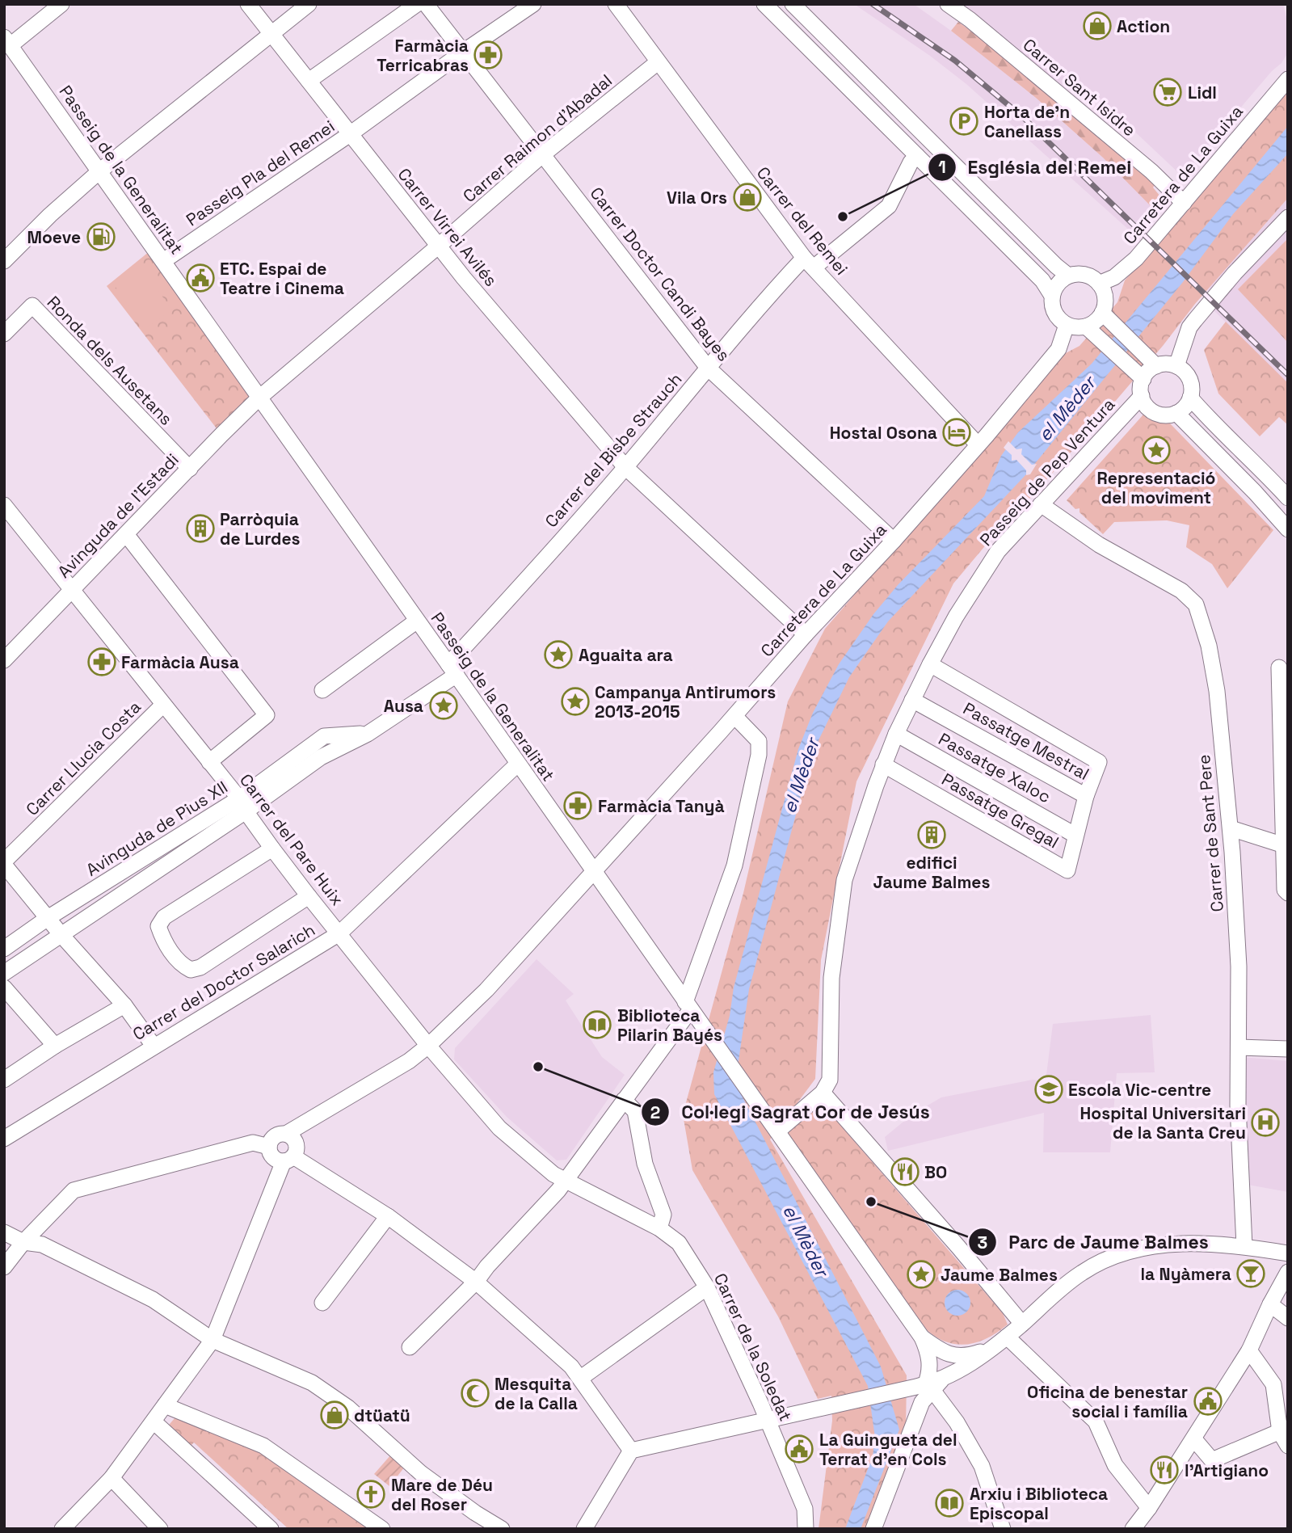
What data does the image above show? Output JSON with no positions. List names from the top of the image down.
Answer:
{
  "streets": {
    "street": [
      "Carrer Sant Isidre",
      "Carrer Raimon d'Abadal",
      "Passeig de la Generalitat",
      "Passeig Pla del Remei",
      "Carretera de La Guixa",
      "Carrer del Remei",
      "Carrer Virrei Avilés",
      "Carrer Doctor Candi Bayes",
      "Ronda dels Ausetans",
      "Carrer del Bisbe Strauch",
      "Passeig de Pep Ventura",
      "Avinguda de l'Estadi",
      "Passatge Mestral",
      "Carrer Llucia Costa",
      "Passatge Xaloc",
      "Passatge Gregal",
      "Avinguda de Pius XII",
      "Carrer de Sant Pere",
      "Carrer del Pare Huix",
      "Carrer del Doctor Salarich",
      "Carrer de la Soledat"
    ]
  },
  "crossings": [
    ["Carrer Sant Isidre", "Carretera de La Guixa"],
    ["Carrer Raimon d'Abadal", "Passeig de la Generalitat"],
    ["Carrer Raimon d'Abadal", "Carrer del Remei"],
    ["Carrer Raimon d'Abadal", "Carrer Virrei Avilés"],
    ["Carrer Raimon d'Abadal", "Carrer Doctor Candi Bayes"],
    ["Carrer Raimon d'Abadal", "Avinguda de l'Estadi"],
    ["Passeig de la Generalitat", "Passeig Pla del Remei"],
    ["Passeig de la Generalitat", "Carretera de La Guixa"],
    ["Passeig de la Generalitat", "Carrer del Bisbe Strauch"],
    ["Passeig de la Generalitat", "Avinguda de l'Estadi"],
    ["Passeig de la Generalitat", "Carrer del Doctor Salarich"],
    ["Passeig Pla del Remei", "Carrer Virrei Avilés"],
    ["Passeig Pla del Remei", "Carrer Doctor Candi Bayes"],
    ["Carretera de La Guixa", "Carrer del Remei"],
    ["Carretera de La Guixa", "Carrer Virrei Avilés"],
    ["Carretera de La Guixa", "Carrer Doctor Candi Bayes"],
    ["Carretera de La Guixa", "Carrer del Pare Huix"],
    ["Carrer del Remei", "Carrer del Bisbe Strauch"],
    ["Carrer Virrei Avilés", "Carrer del Bisbe Strauch"],
    ["Carrer Doctor Candi Bayes", "Carrer del Bisbe Strauch"],
    ["Ronda dels Ausetans", "Avinguda de l'Estadi"],
    ["Carrer del Bisbe Strauch", "Avinguda de Pius XII"],
    ["Passeig de Pep Ventura", "Passatge Mestral"],
    ["Passeig de Pep Ventura", "Passatge Xaloc"],
    ["Passeig de Pep Ventura", "Passatge Gregal"],
    ["Passeig de Pep Ventura", "Carrer de Sant Pere"],
    ["Avinguda de l'Estadi", "Carrer del Pare Huix"],
    ["Passatge Mestral", "Passatge Xaloc"],
    ["Passatge Mestral", "Passatge Gregal"],
    ["Carrer Llucia Costa", "Carrer del Pare Huix"],
    ["Passatge Xaloc", "Passatge Gregal"],
    ["Avinguda de Pius XII", "Carrer del Pare Huix"],
    ["Carrer del Pare Huix", "Carrer del Doctor Salarich"],
    ["Carrer del Pare Huix", "Carrer de la Soledat"]
  ],
  "water": ["el Mèder"],
  "places": {
    "shop": ["Action", "Vila Ors", "dtüatü"],
    "pharmacy": ["Farmàcia Terricabras", "Farmàcia Ausa", "Farmàcia Tanyà"],
    "supermarket": ["Lidl"],
    "parking": ["Horta de'n Canellass"],
    "other": ["Església del Remei", "Col·legi Sagrat Cor de Jesús", "Parc de Jaume Balmes"],
    "fuel station": ["Moeve"],
    "public building": ["ETC. Espai de Teatre i Cinema", "Oficina de benestar social i família", "La Guingueta del Terrat d'en Cols"],
    "hotel": ["Hostal Osona"],
    "place": [
      "Representació del moviment",
      "Aguaita ara",
      "Campanya Antirumors 2013-2015",
      "Ausa",
      "Jaume Balmes"
    ],
    "building": ["Parròquia de Lurdes", "edifici Jaume Balmes"],
    "library": ["Biblioteca Pilarin Bayés", "Arxiu i Biblioteca Episcopal"],
    "school or university": ["Escola Vic-centre"],
    "hospital": ["Hospital Universitari de la Santa Creu"],
    "restaurant": ["BO", "l'Artigiano"],
    "bar": ["la Nyàmera"],
    "mosque": ["Mesquita de la Calla"],
    "church": ["Mare de Déu del Roser"]
  }
}
